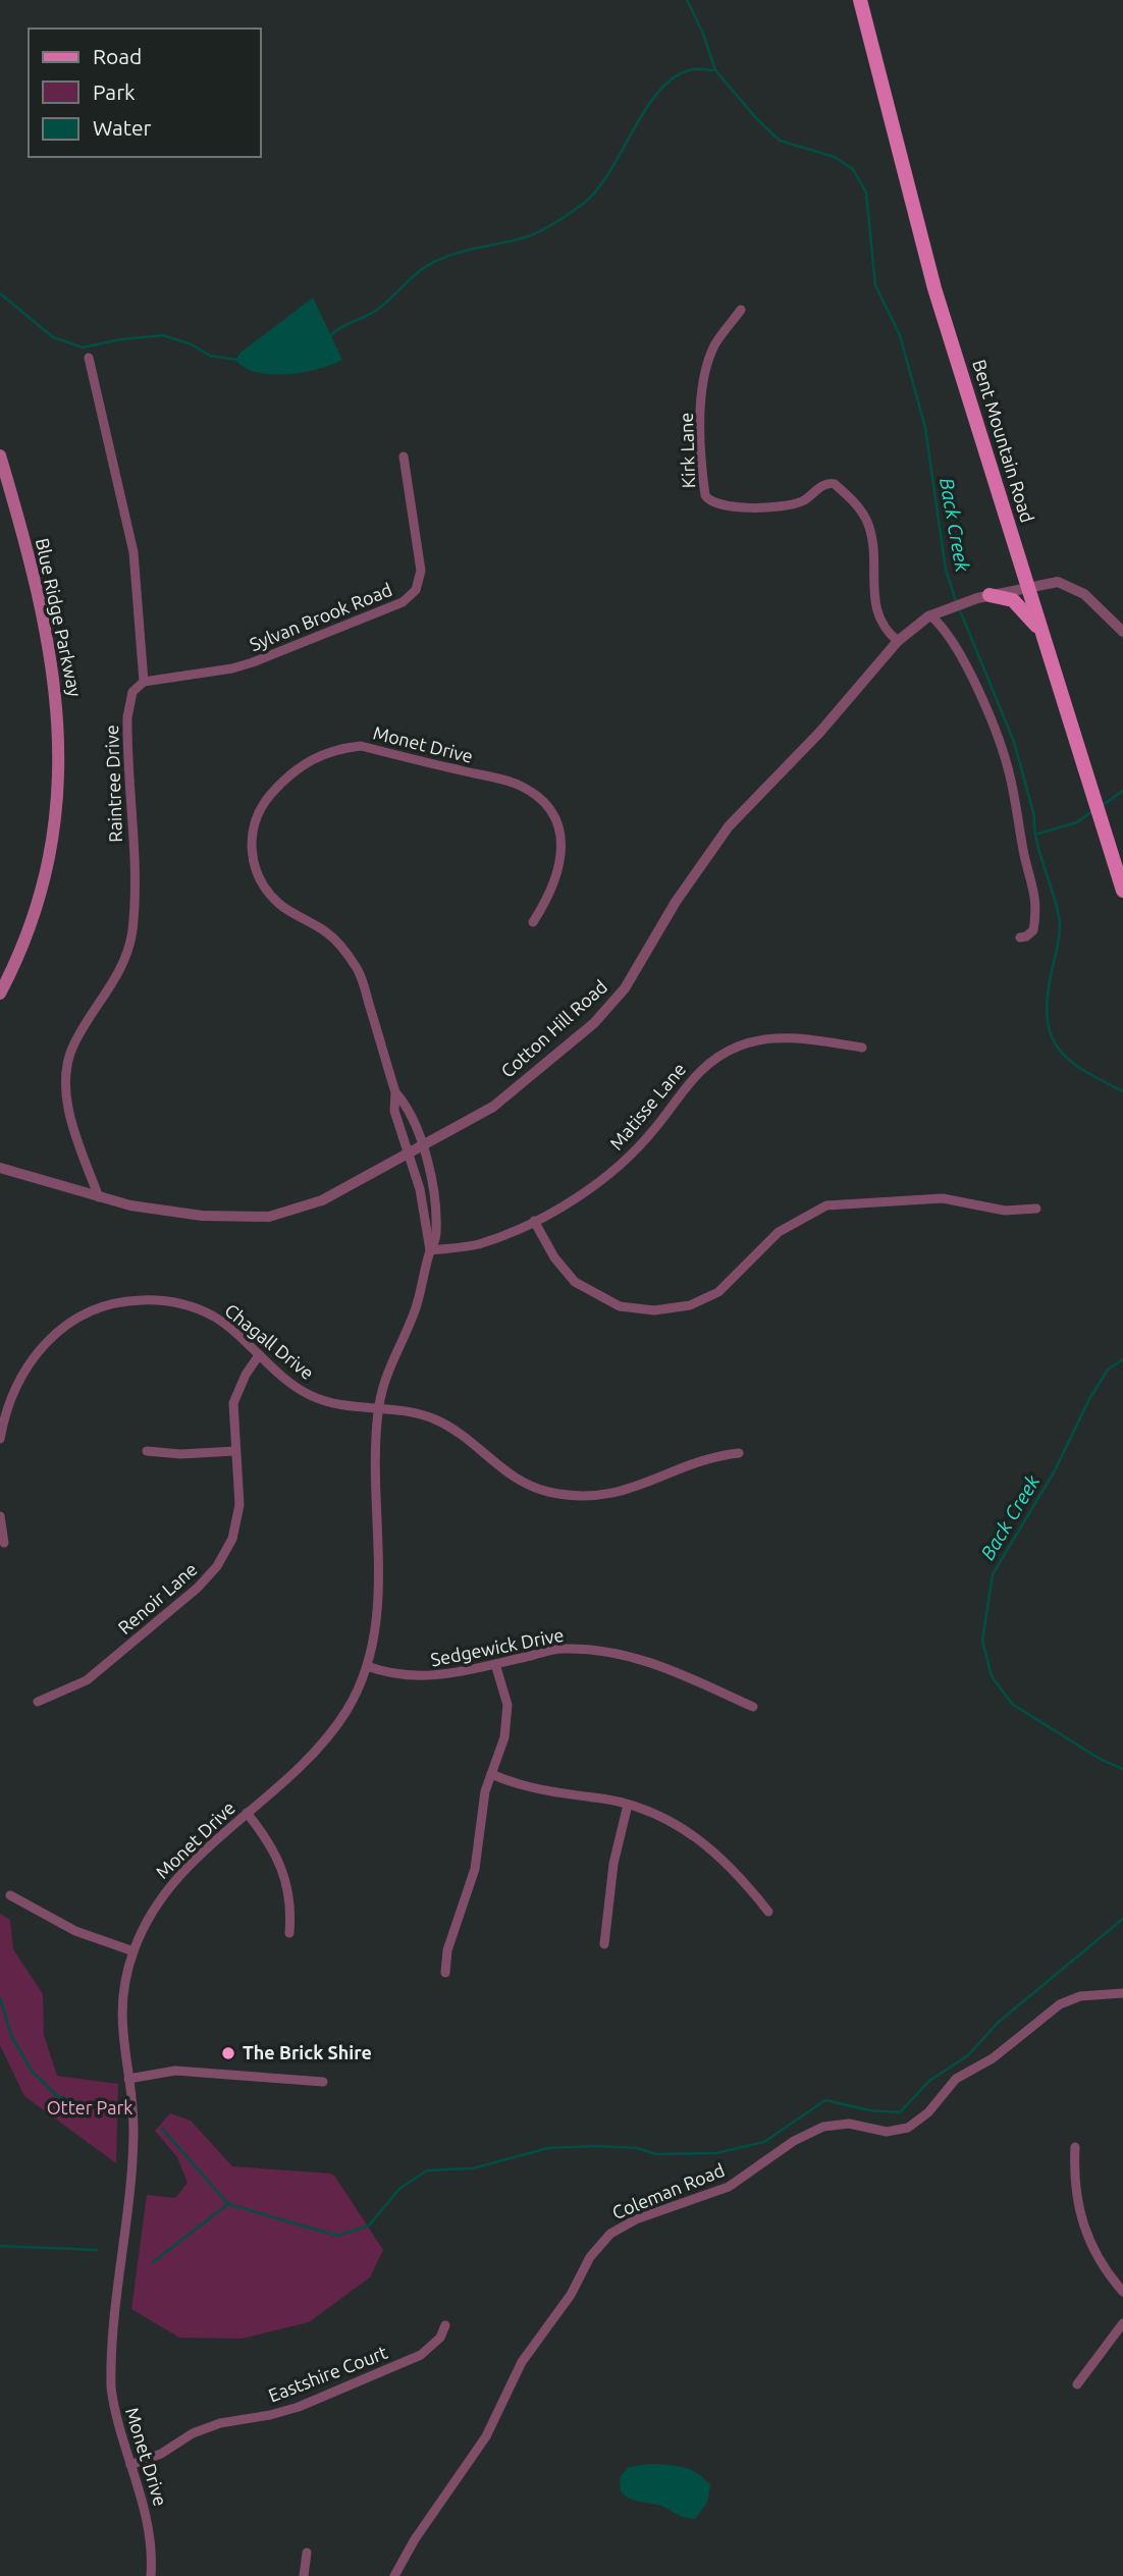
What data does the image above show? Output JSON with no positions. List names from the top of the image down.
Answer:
{
  "streets": {
    "main road": ["Bent Mountain Road", "Blue Ridge Parkway"],
    "street": [
      "Kirk Lane",
      "Sylvan Brook Road",
      "Monet Drive",
      "Raintree Drive",
      "Cotton Hill Road",
      "Matisse Lane",
      "Chagall Drive",
      "Renoir Lane",
      "Sedgewick Drive",
      "Coleman Road",
      "Eastshire Court"
    ]
  },
  "crossings": [
    ["Bent Mountain Road", "Cotton Hill Road"],
    ["Kirk Lane", "Cotton Hill Road"],
    ["Sylvan Brook Road", "Raintree Drive"],
    ["Monet Drive", "Cotton Hill Road"],
    ["Monet Drive", "Matisse Lane"],
    ["Monet Drive", "Chagall Drive"],
    ["Monet Drive", "Sedgewick Drive"],
    ["Monet Drive", "Eastshire Court"],
    ["Raintree Drive", "Cotton Hill Road"],
    ["Chagall Drive", "Renoir Lane"]
  ],
  "water": ["Back Creek"],
  "parks": ["Otter Park"],
  "places": ["The Brick Shire"],
  "legend": ["Road", "Park", "Water"]
}
